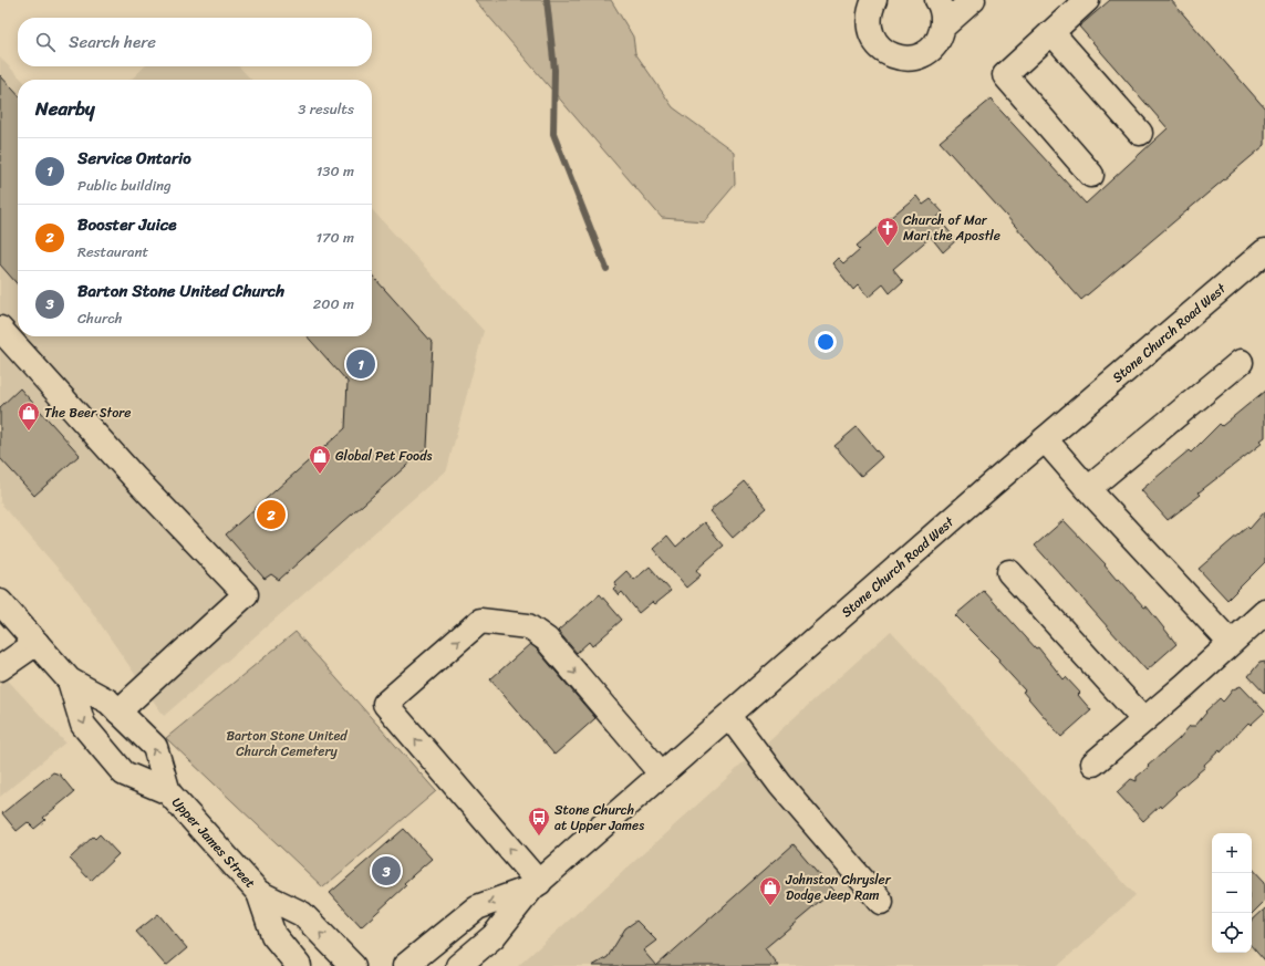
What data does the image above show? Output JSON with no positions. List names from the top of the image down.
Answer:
{
  "streets": {
    "main road": ["Stone Church Road West", "Upper James Street"]
  },
  "parks": ["Barton Stone United Church Cemetery"],
  "places": {
    "church": ["Church of Mar Mari the Apostle"],
    "shop": ["The Beer Store", "Global Pet Foods", "Johnston Chrysler Dodge Jeep Ram"],
    "bus stop": ["Stone Church at Upper James"]
  },
  "page": {
    "search": "Search here",
    "heading": ["Nearby", "3 results"],
    "list": [
      {
        "mark": "1",
        "name": "Service Ontario",
        "note": "Public building",
        "value": "130 m"
      },
      {
        "mark": "2",
        "name": "Booster Juice",
        "note": "Restaurant",
        "value": "170 m"
      },
      {
        "mark": "3",
        "name": "Barton Stone United Church",
        "note": "Church",
        "value": "200 m"
      }
    ],
    "pins": ["1", "2", "3"],
    "map_buttons": ["+", "−"]
  }
}
